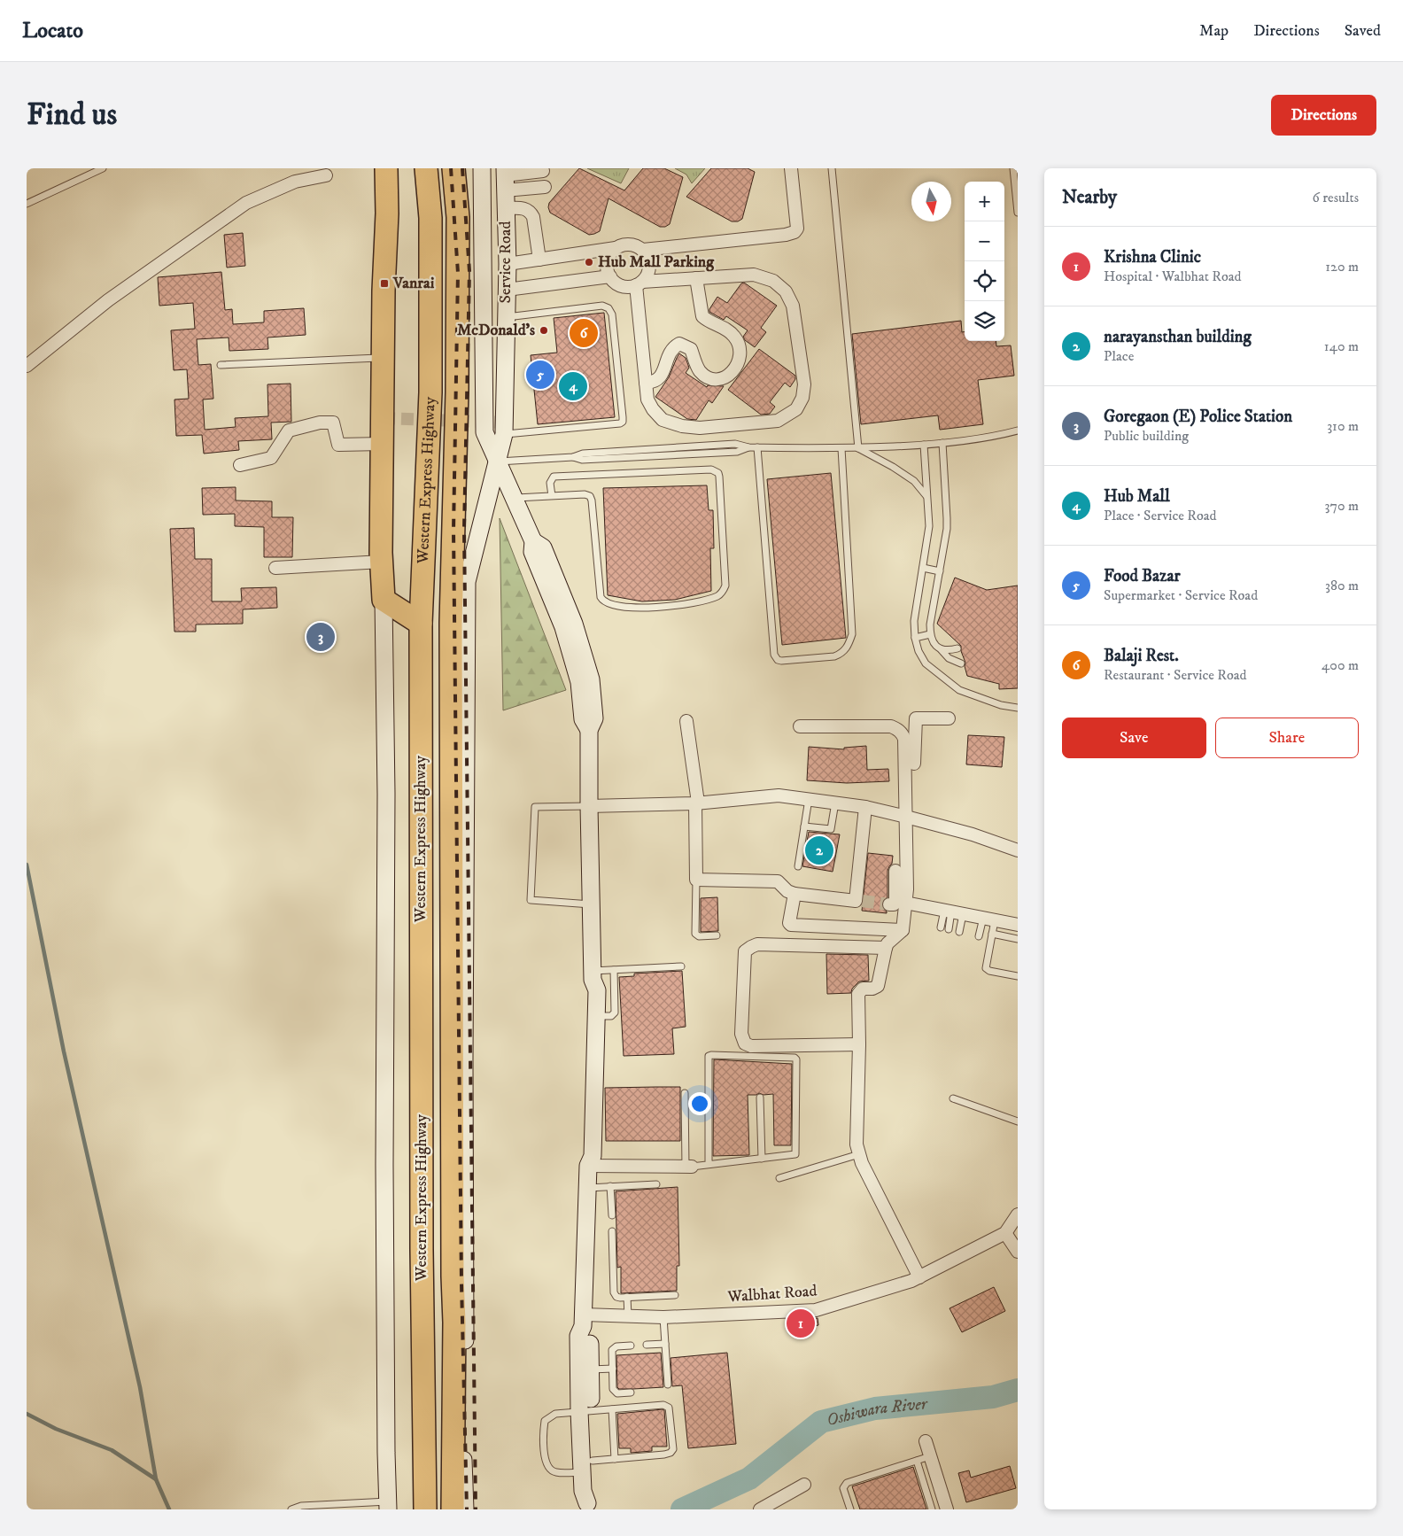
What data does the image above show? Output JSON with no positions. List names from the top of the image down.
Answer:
{
  "streets": {
    "highway": ["Western Express Highway"],
    "main road": ["Service Road"],
    "street": ["Walbhat Road"]
  },
  "water": ["Oshiwara River"],
  "places": {
    "other": ["Hub Mall Parking", "McDonald's"],
    "transit": ["Vanrai"]
  },
  "north": "bottom",
  "page": {
    "header": "Locato",
    "nav": ["Map", "Directions", "Saved"],
    "buttons": [
      "Directions",
      ["Save", "Share"]
    ],
    "title": "Find us",
    "heading": ["Nearby", "6 results"],
    "map_buttons": ["+", "−"],
    "list": [
      {
        "mark": "1",
        "name": "Krishna Clinic",
        "note": "Hospital · Walbhat Road",
        "value": "120 m"
      },
      {
        "mark": "2",
        "name": "narayansthan building",
        "note": "Place",
        "value": "140 m"
      },
      {
        "mark": "3",
        "name": "Goregaon (E) Police Station",
        "note": "Public building",
        "value": "310 m"
      },
      {
        "mark": "4",
        "name": "Hub Mall",
        "note": "Place · Service Road",
        "value": "370 m"
      },
      {
        "mark": "5",
        "name": "Food Bazar",
        "note": "Supermarket · Service Road",
        "value": "380 m"
      },
      {
        "mark": "6",
        "name": "Balaji Rest.",
        "note": "Restaurant · Service Road",
        "value": "400 m"
      }
    ],
    "pins": [
      "6",
      "5",
      "4",
      "3",
      "2",
      "1"
    ]
  }
}
